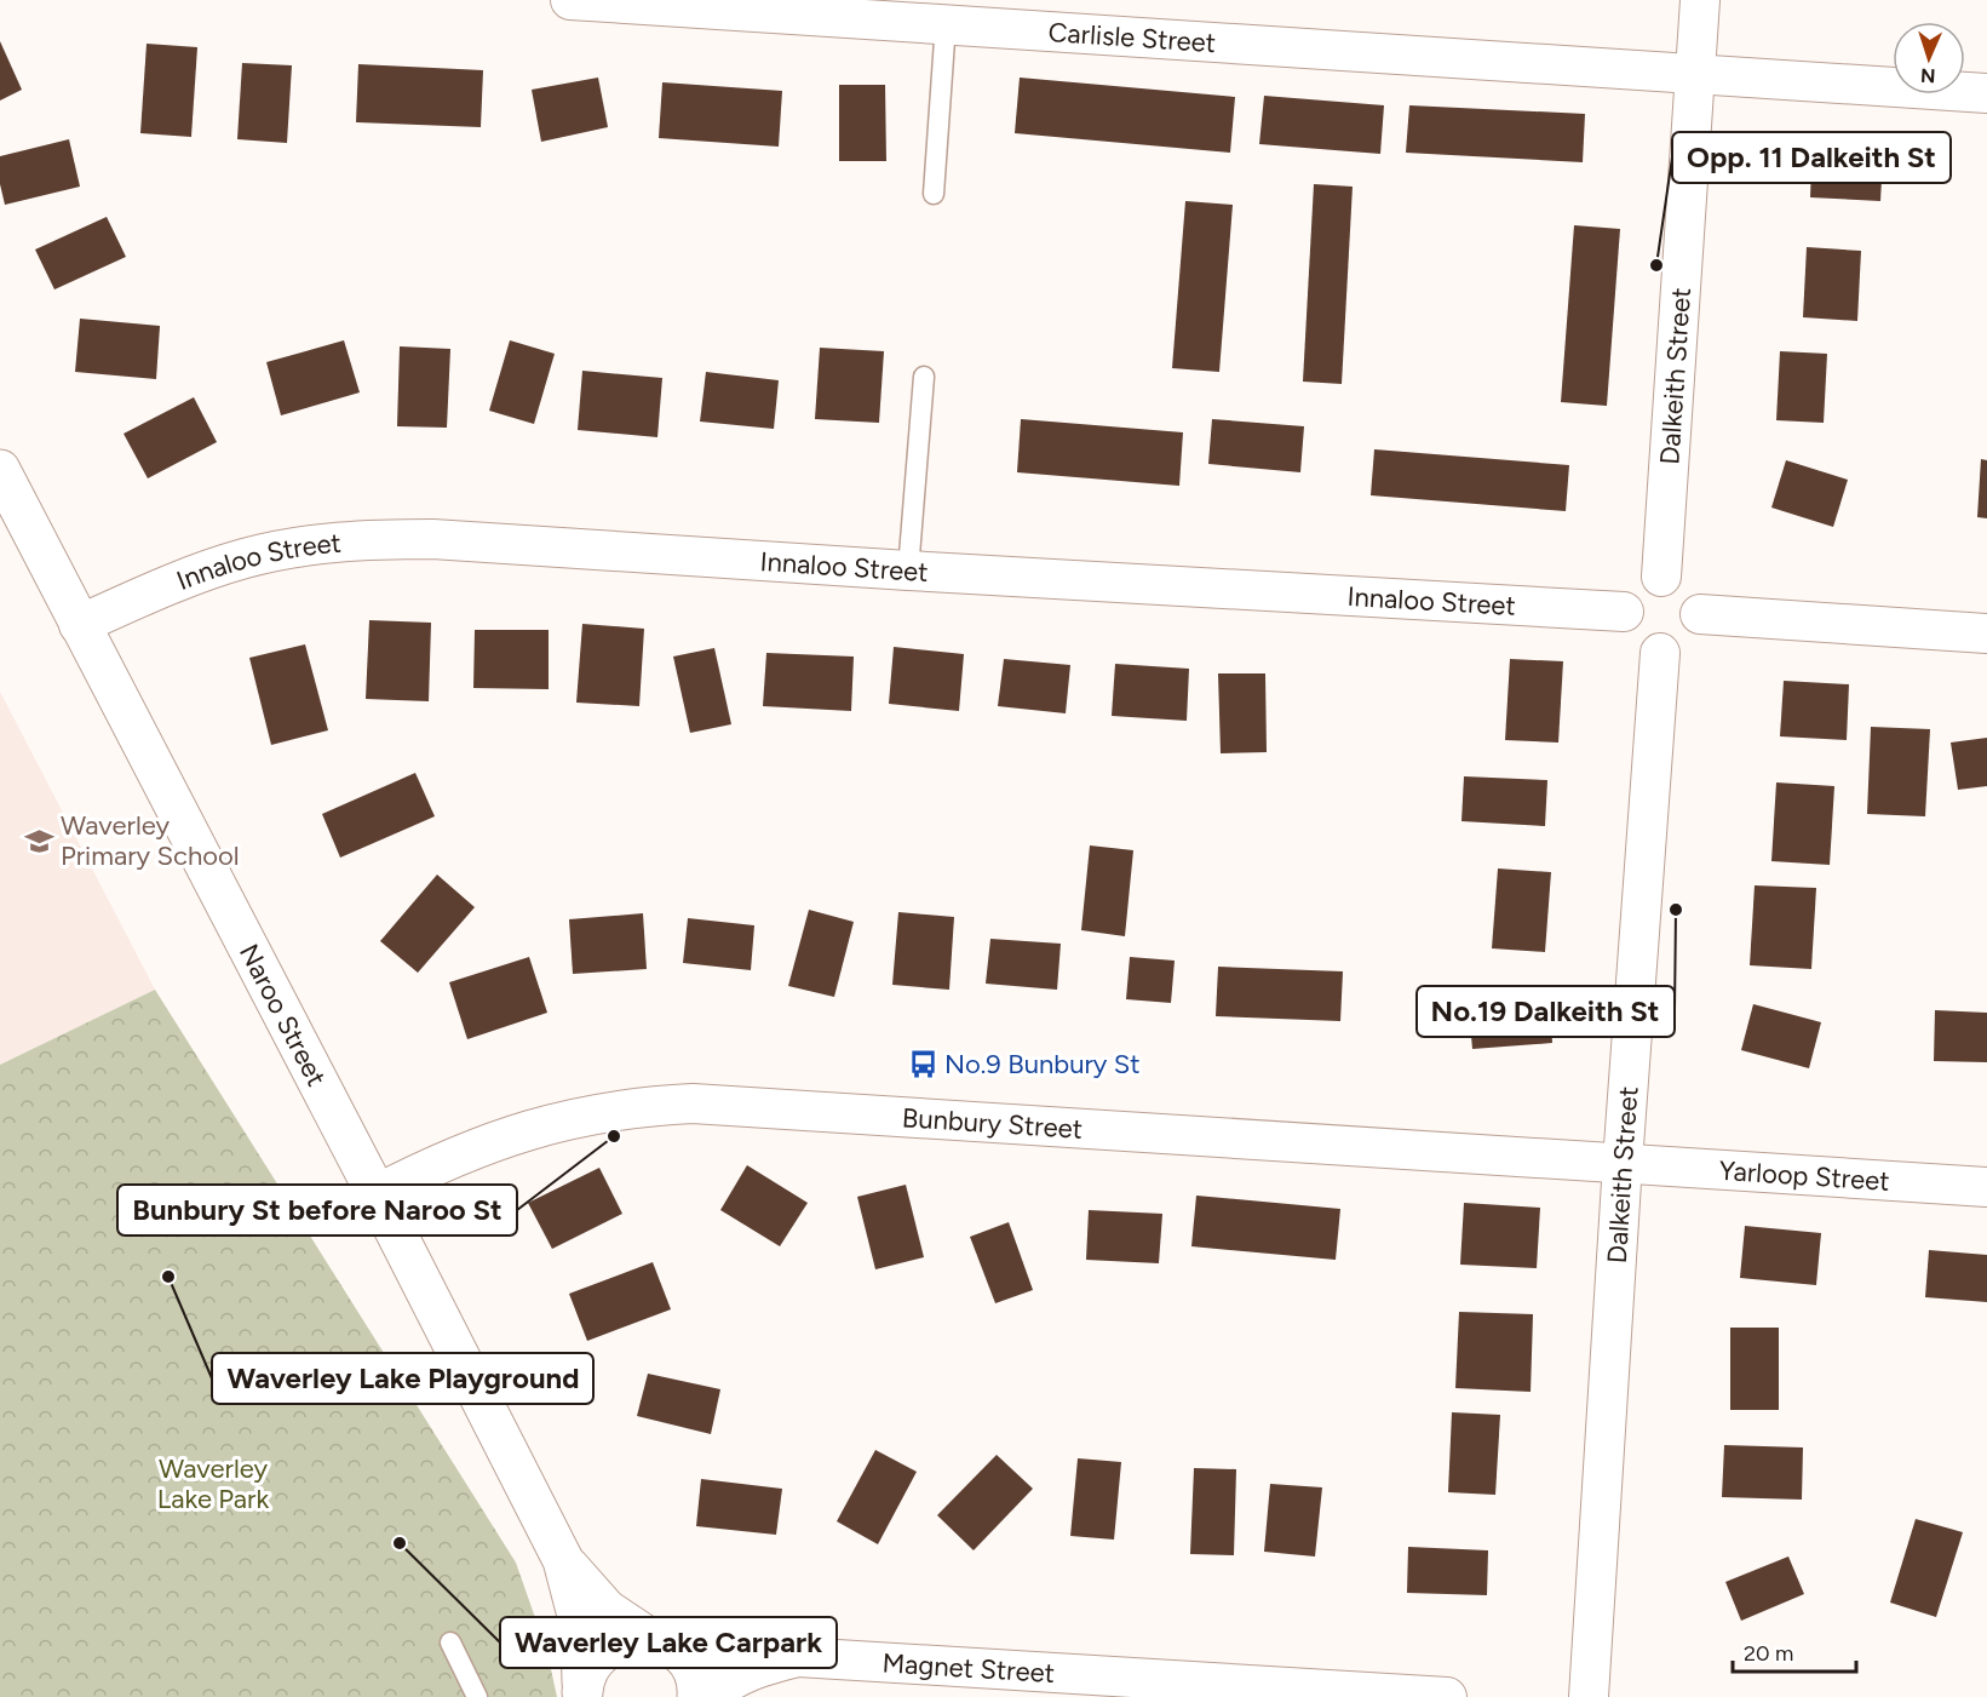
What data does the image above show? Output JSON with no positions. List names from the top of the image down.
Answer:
{
  "streets": {
    "street": [
      "Carlisle Street",
      "Dalkeith Street",
      "Innaloo Street",
      "Naroo Street",
      "Bunbury Street",
      "Yarloop Street",
      "Magnet Street"
    ]
  },
  "crossings": [
    ["Carlisle Street", "Dalkeith Street"],
    ["Dalkeith Street", "Innaloo Street"],
    ["Dalkeith Street", "Bunbury Street"],
    ["Dalkeith Street", "Yarloop Street"],
    ["Innaloo Street", "Naroo Street"],
    ["Naroo Street", "Bunbury Street"],
    ["Naroo Street", "Magnet Street"],
    ["Bunbury Street", "Yarloop Street"]
  ],
  "parks": ["Waverley Lake Park"],
  "places": {
    "other": [
      "Opp. 11 Dalkeith St",
      "No.19 Dalkeith St",
      "Bunbury St before Naroo St",
      "Waverley Lake Playground",
      "Waverley Lake Carpark"
    ],
    "school or university": ["Waverley Primary School"],
    "bus stop": ["No.9 Bunbury St"]
  },
  "scale_bar": "20 m",
  "north": "bottom"
}
